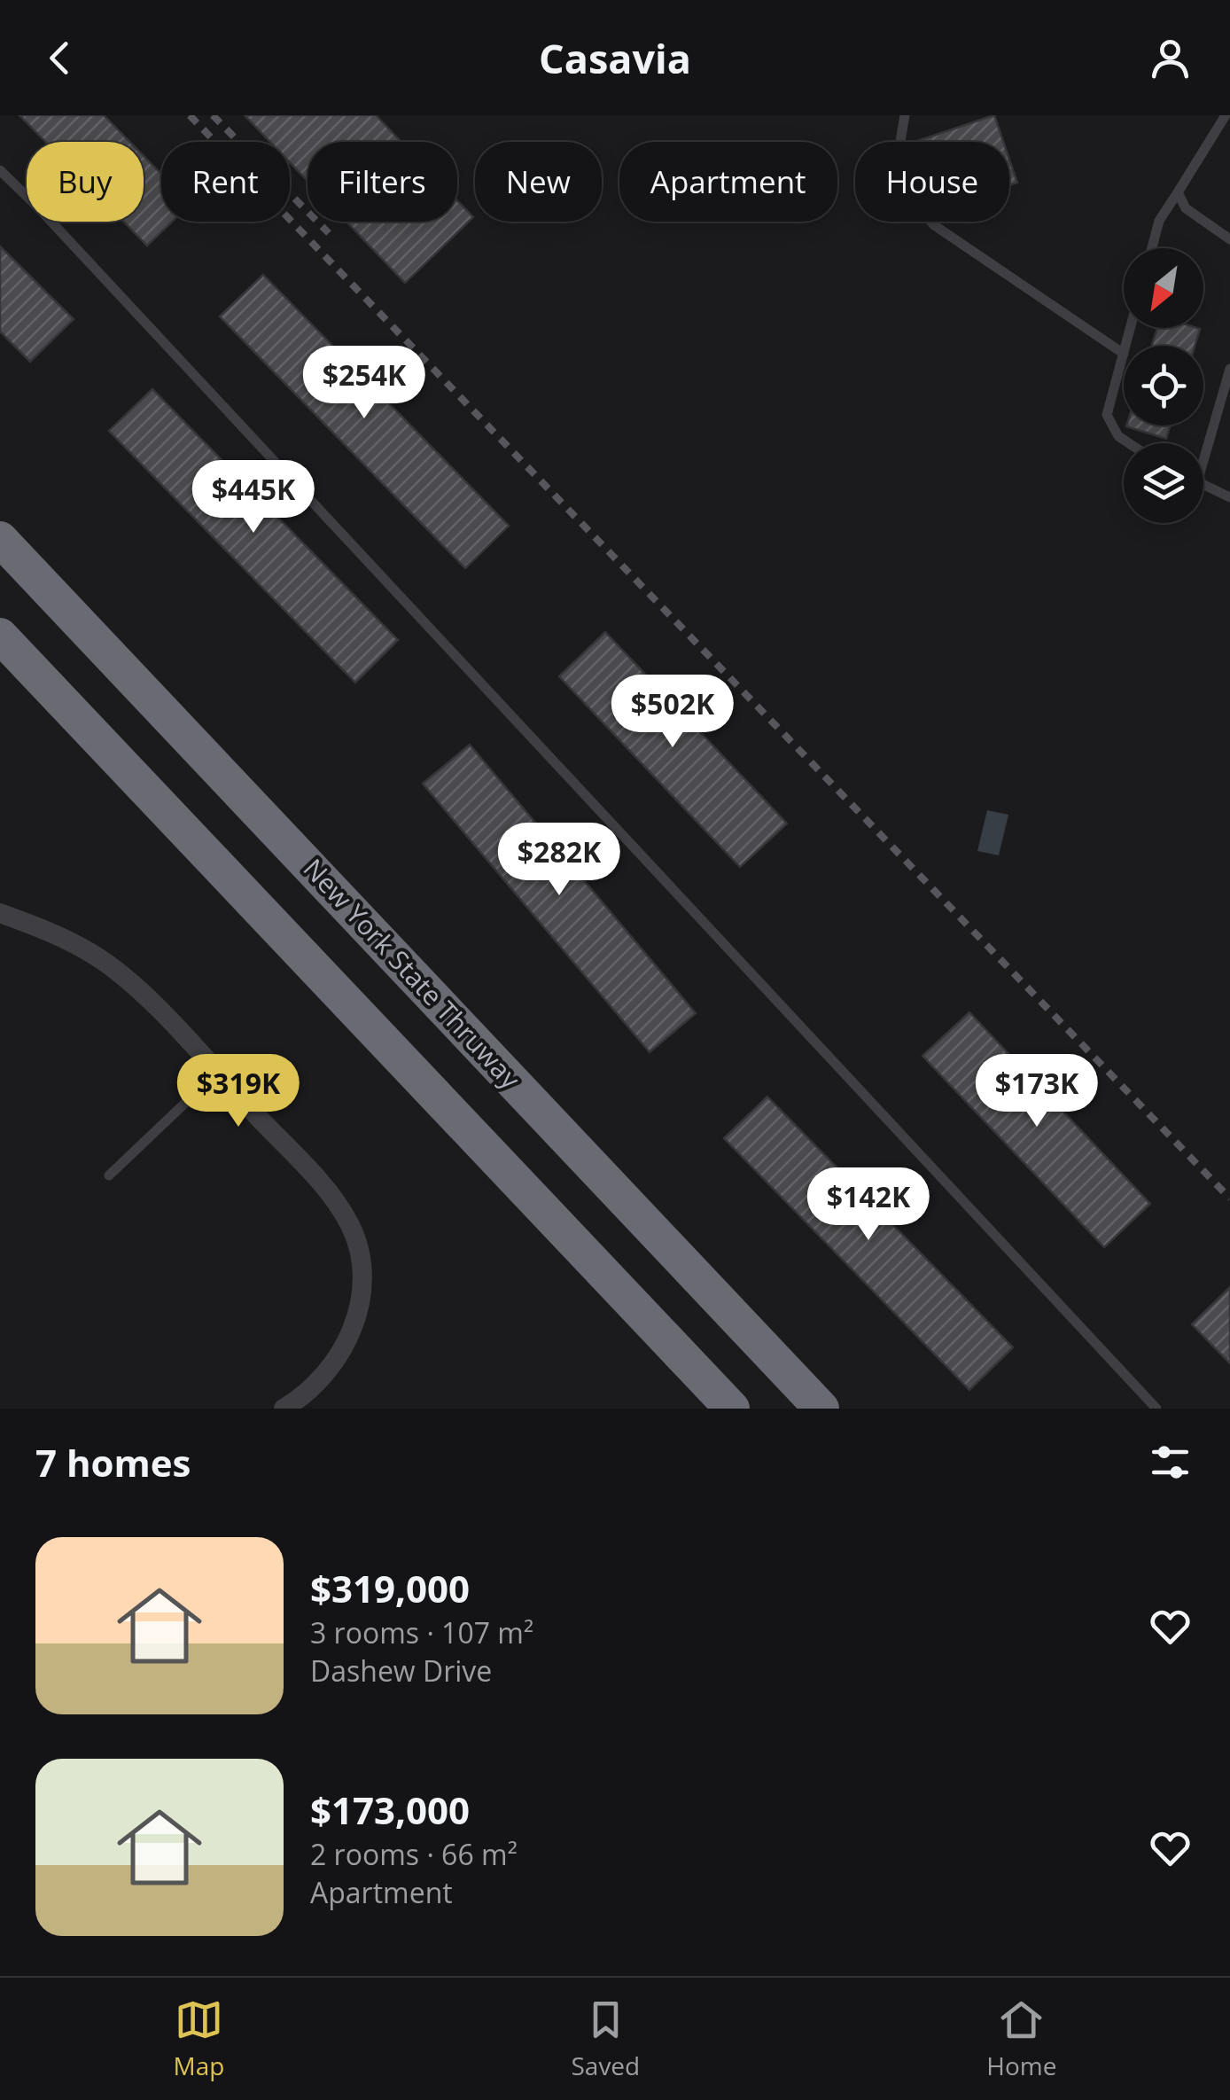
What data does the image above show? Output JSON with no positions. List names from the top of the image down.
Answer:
{
  "streets": {
    "highway": ["New York State Thruway"]
  },
  "north": "bottom left",
  "page": {
    "header": "Casavia",
    "chip": [
      "Buy",
      "Rent",
      "Filters",
      "New",
      "Apartment",
      "House"
    ],
    "price": [
      "$254K",
      "$445K",
      "$502K",
      "$282K",
      "$319K",
      "$173K",
      "$142K"
    ],
    "heading": "7 homes",
    "list": [
      {
        "name": "$319,000",
        "note": "3 rooms · 107 m² · Dashew Drive"
      },
      {
        "name": "$173,000",
        "note": "2 rooms · 66 m² · Apartment"
      }
    ],
    "tabs": ["Map", "Saved", "Home"]
  }
}
